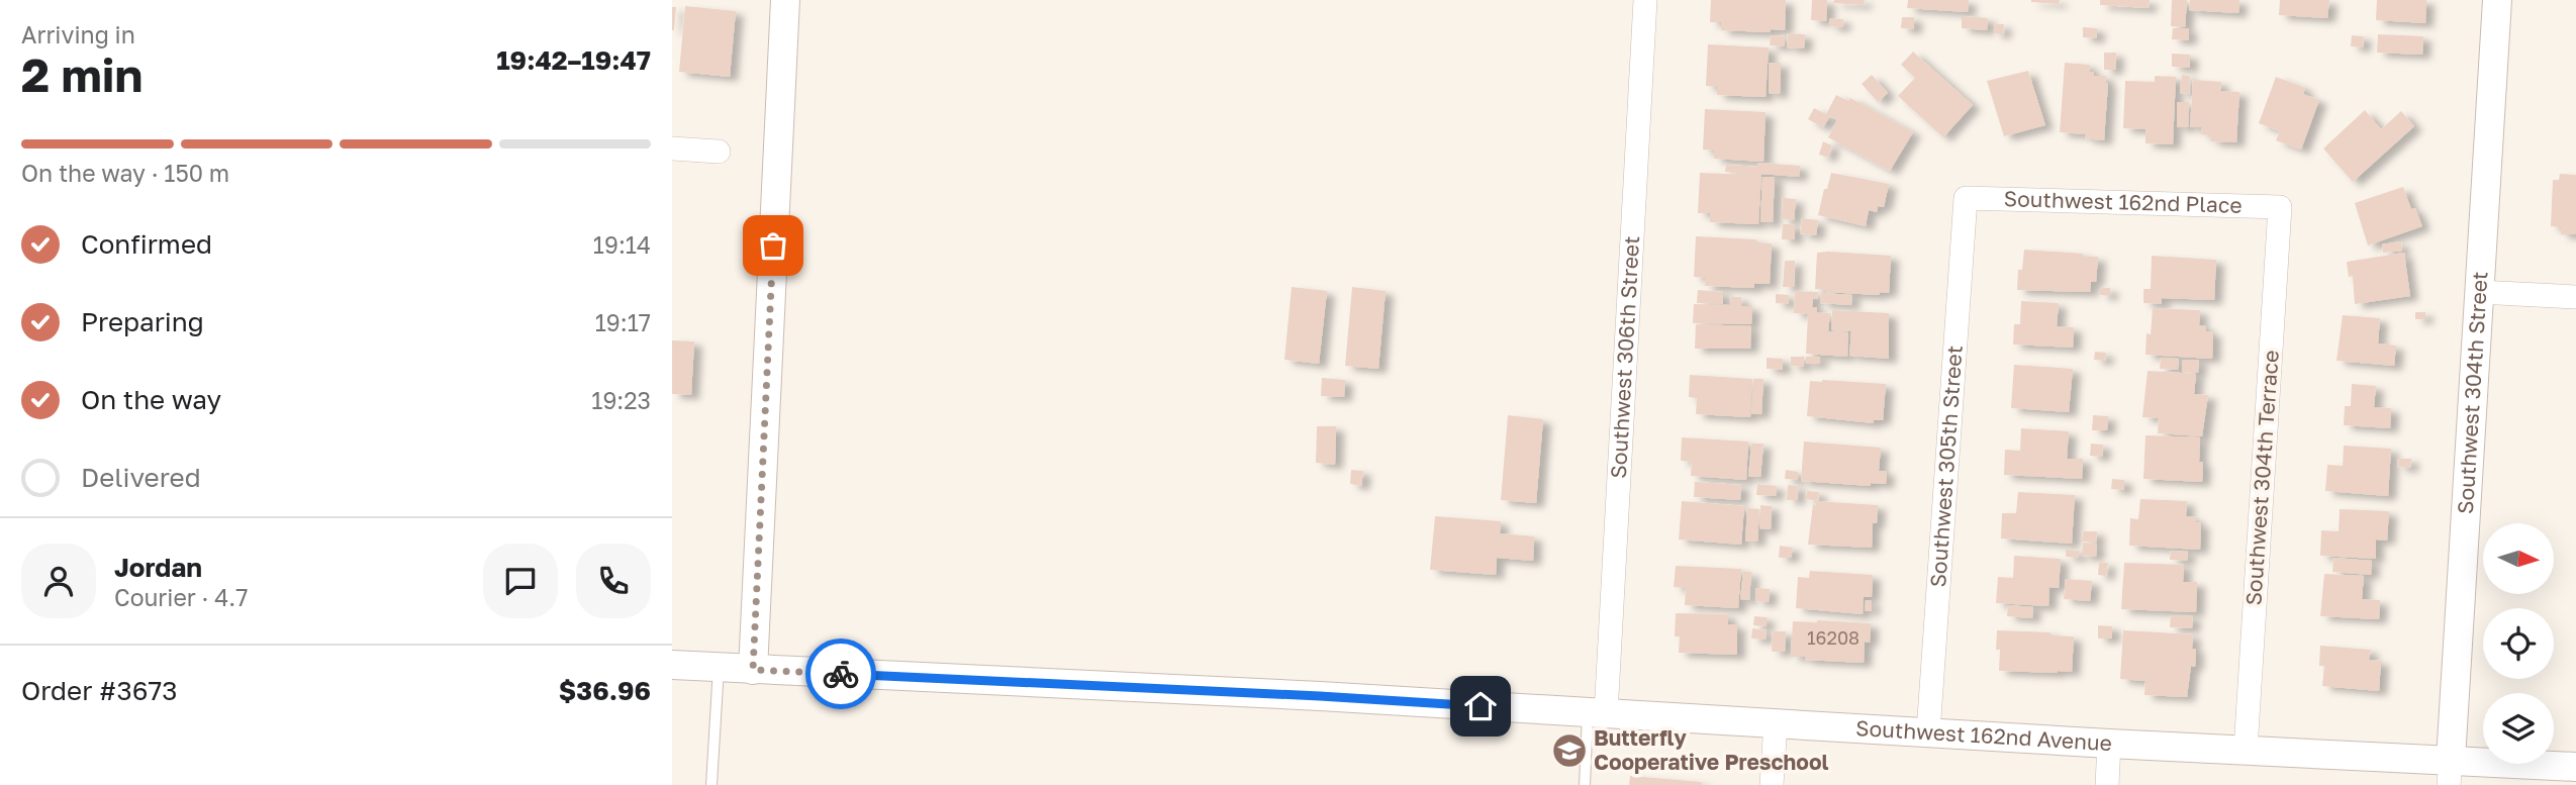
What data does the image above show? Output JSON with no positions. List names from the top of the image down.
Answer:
{
  "streets": {
    "street": [
      "Southwest 162nd Place",
      "Southwest 306th Street",
      "Southwest 304th Street",
      "Southwest 305th Street",
      "Southwest 304th Terrace",
      "Southwest 162nd Avenue"
    ]
  },
  "crossings": [
    ["Southwest 162nd Place", "Southwest 305th Street"],
    ["Southwest 162nd Place", "Southwest 304th Terrace"],
    ["Southwest 306th Street", "Southwest 162nd Avenue"],
    ["Southwest 304th Street", "Southwest 162nd Avenue"],
    ["Southwest 305th Street", "Southwest 162nd Avenue"],
    ["Southwest 304th Terrace", "Southwest 162nd Avenue"]
  ],
  "places": {
    "school or university": ["Butterfly Cooperative Preschool"]
  },
  "house_numbers": ["16208"],
  "north": "right",
  "page": {
    "heading": ["2 min", "Arriving in", "19:42–19:47"],
    "panel": [
      "Jordan",
      "Courier · 4.7",
      "Order #3673",
      "$36.96"
    ],
    "bar": "On the way · 150 m",
    "list": [
      ["Confirmed", "19:14"],
      ["Preparing", "19:17"],
      ["On the way", "19:23"],
      "Delivered"
    ]
  }
}
